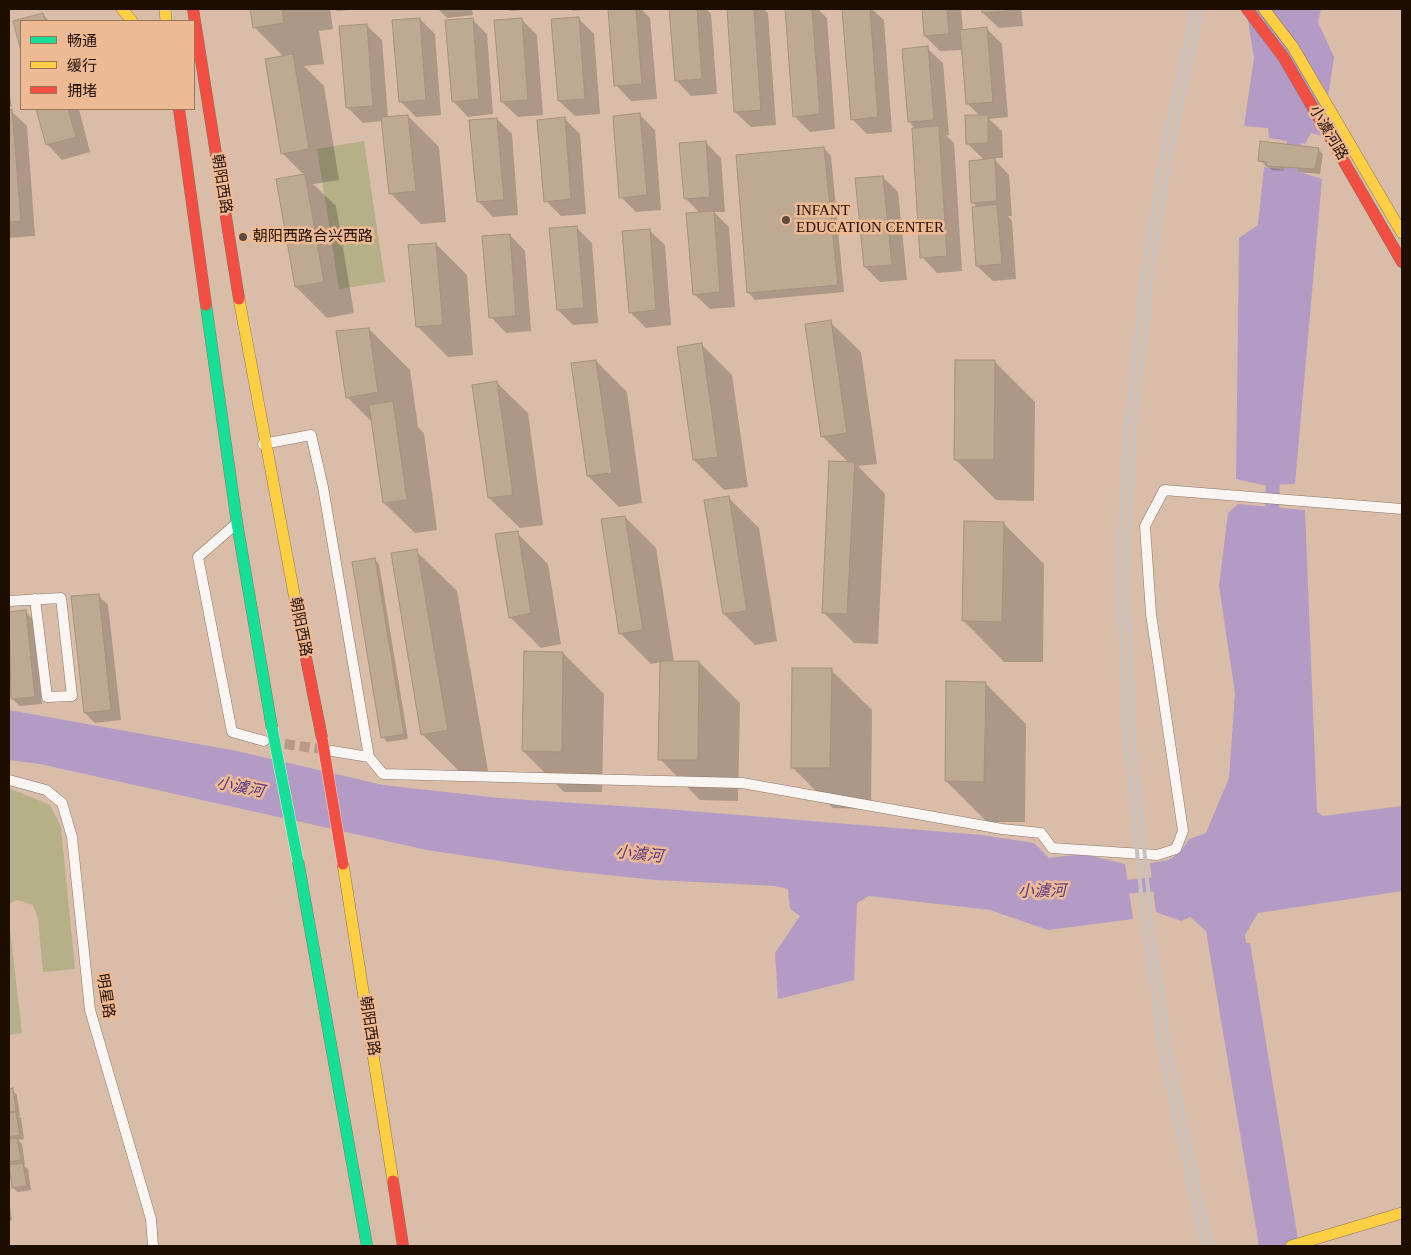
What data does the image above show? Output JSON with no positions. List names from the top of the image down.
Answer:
{
  "streets": {
    "main road": ["小澞河路", "朝阳西路"],
    "street": ["明星路"]
  },
  "water": ["小澞河"],
  "places": ["INFANT EDUCATION CENTER", "朝阳西路合兴西路"],
  "legend": ["畅通", "缓行", "拥堵"]
}
